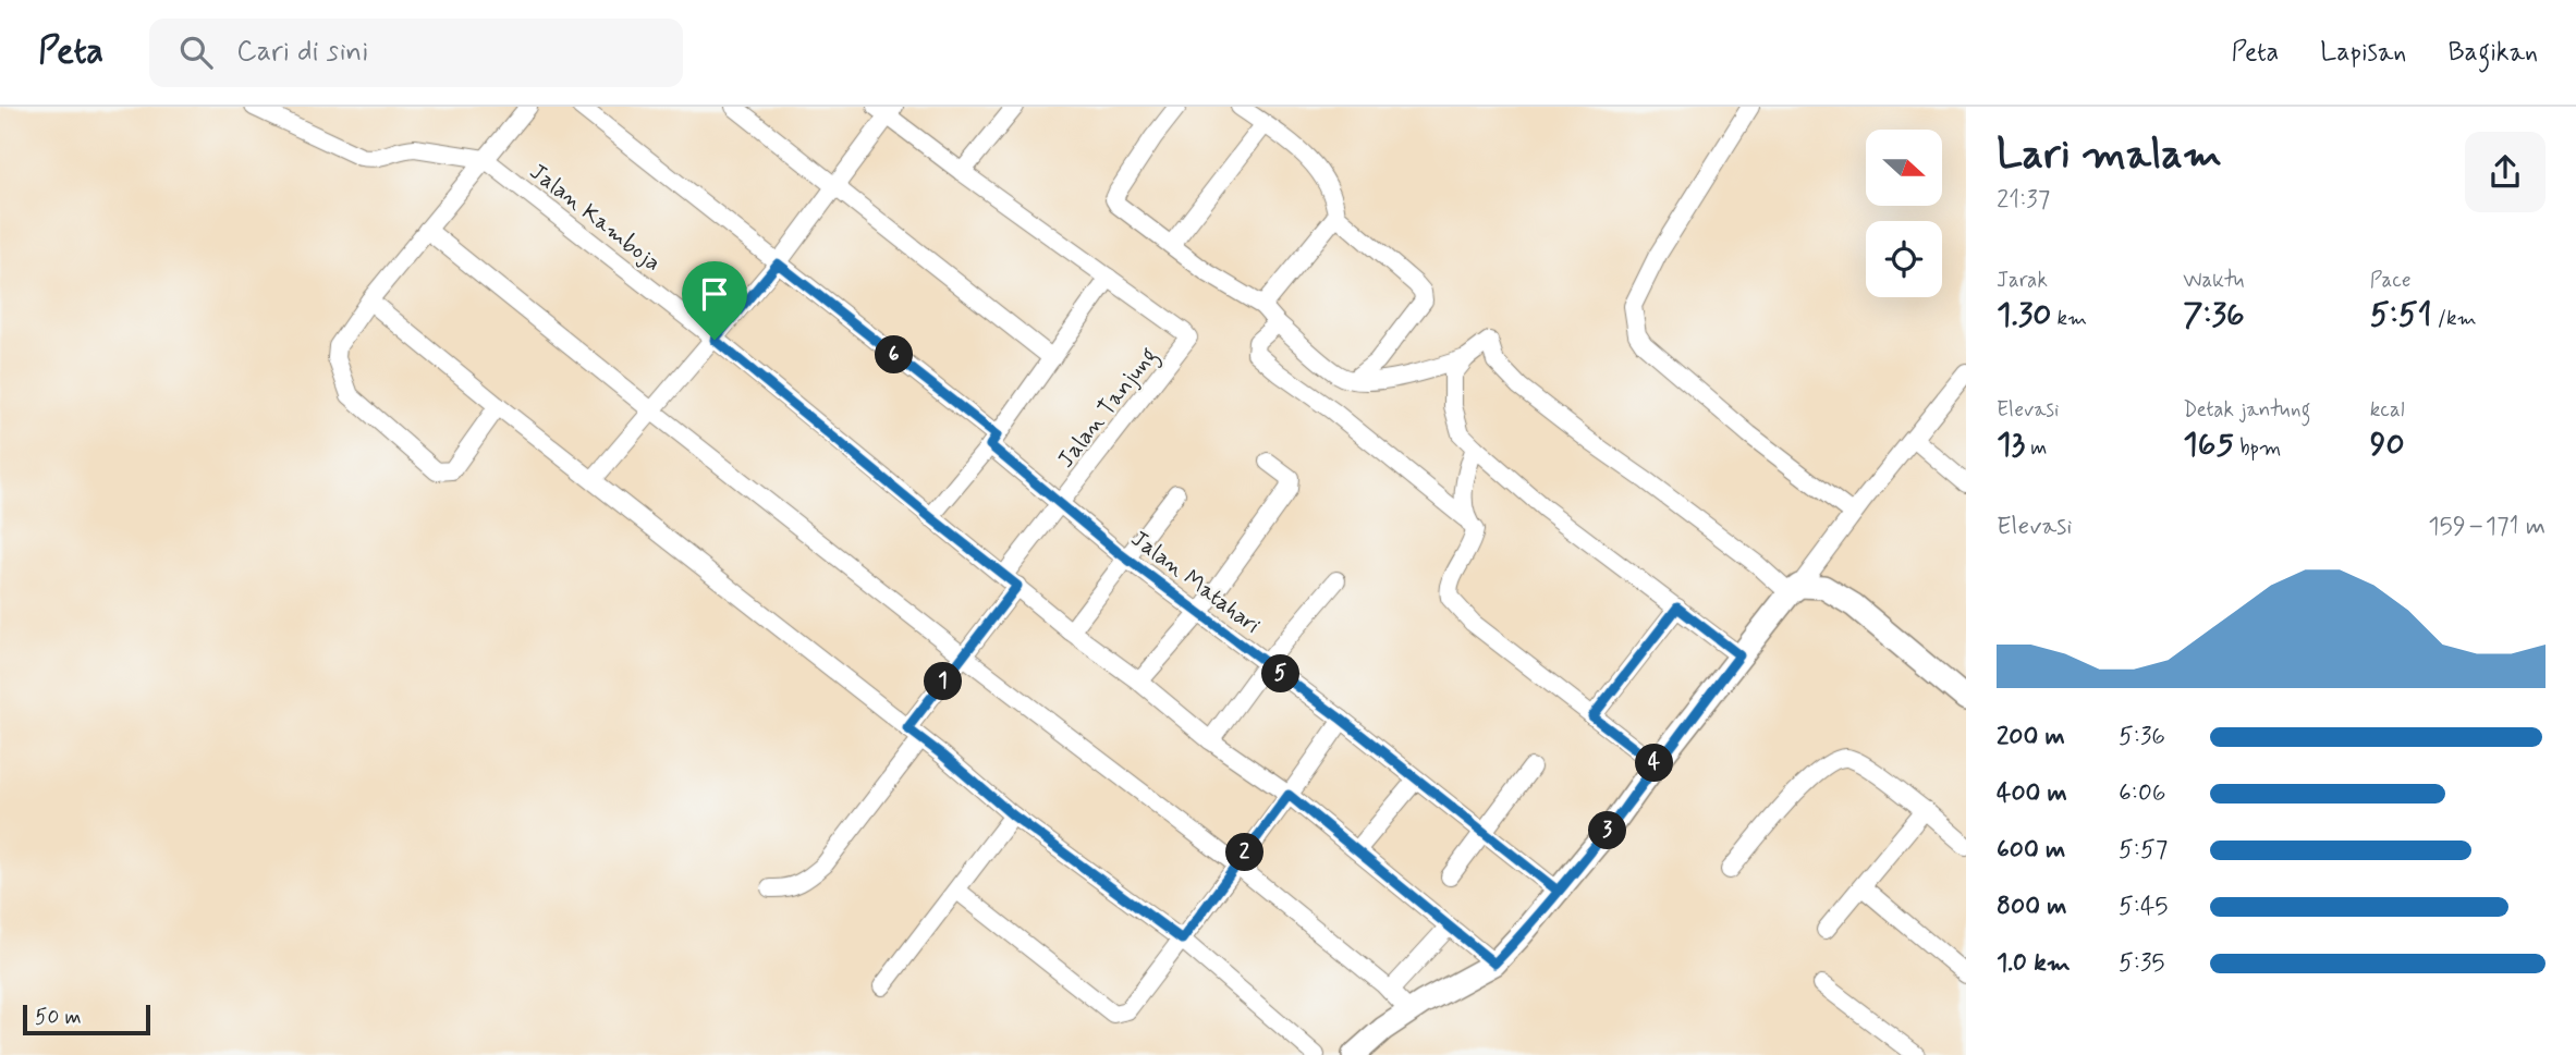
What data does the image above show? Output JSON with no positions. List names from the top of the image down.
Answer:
{
  "streets": {
    "street": ["Jalan Kamboja", "Jalan Tanjung", "Jalan Matahari"]
  },
  "crossings": [
    ["Jalan Kamboja", "Jalan Tanjung"],
    ["Jalan Tanjung", "Jalan Matahari"]
  ],
  "scale_bar": "50 m",
  "north": "right",
  "page": {
    "header": "Peta",
    "search": "Cari di sini",
    "nav": ["Peta", "Lapisan", "Bagikan"],
    "heading": ["Lari malam", "21:37"],
    "stats": [
      ["Jarak", "1.30 km"],
      ["Waktu", "7:36"],
      ["Pace", "5:51 /km"],
      ["Elevasi", "13 m"],
      ["Detak jantung", "165 bpm"],
      ["kcal", "90"]
    ],
    "pins": [
      "6",
      "5",
      "1",
      "4",
      "3",
      "2"
    ],
    "chart": ["Elevasi", "159–171 m"],
    "list": [
      {
        "name": "200 m",
        "note": "5:36"
      },
      {
        "name": "400 m",
        "note": "6:06"
      },
      {
        "name": "600 m",
        "note": "5:57"
      },
      {
        "name": "800 m",
        "note": "5:45"
      },
      {
        "name": "1.0 km",
        "note": "5:35"
      }
    ],
    "scale": "50 m"
  }
}
